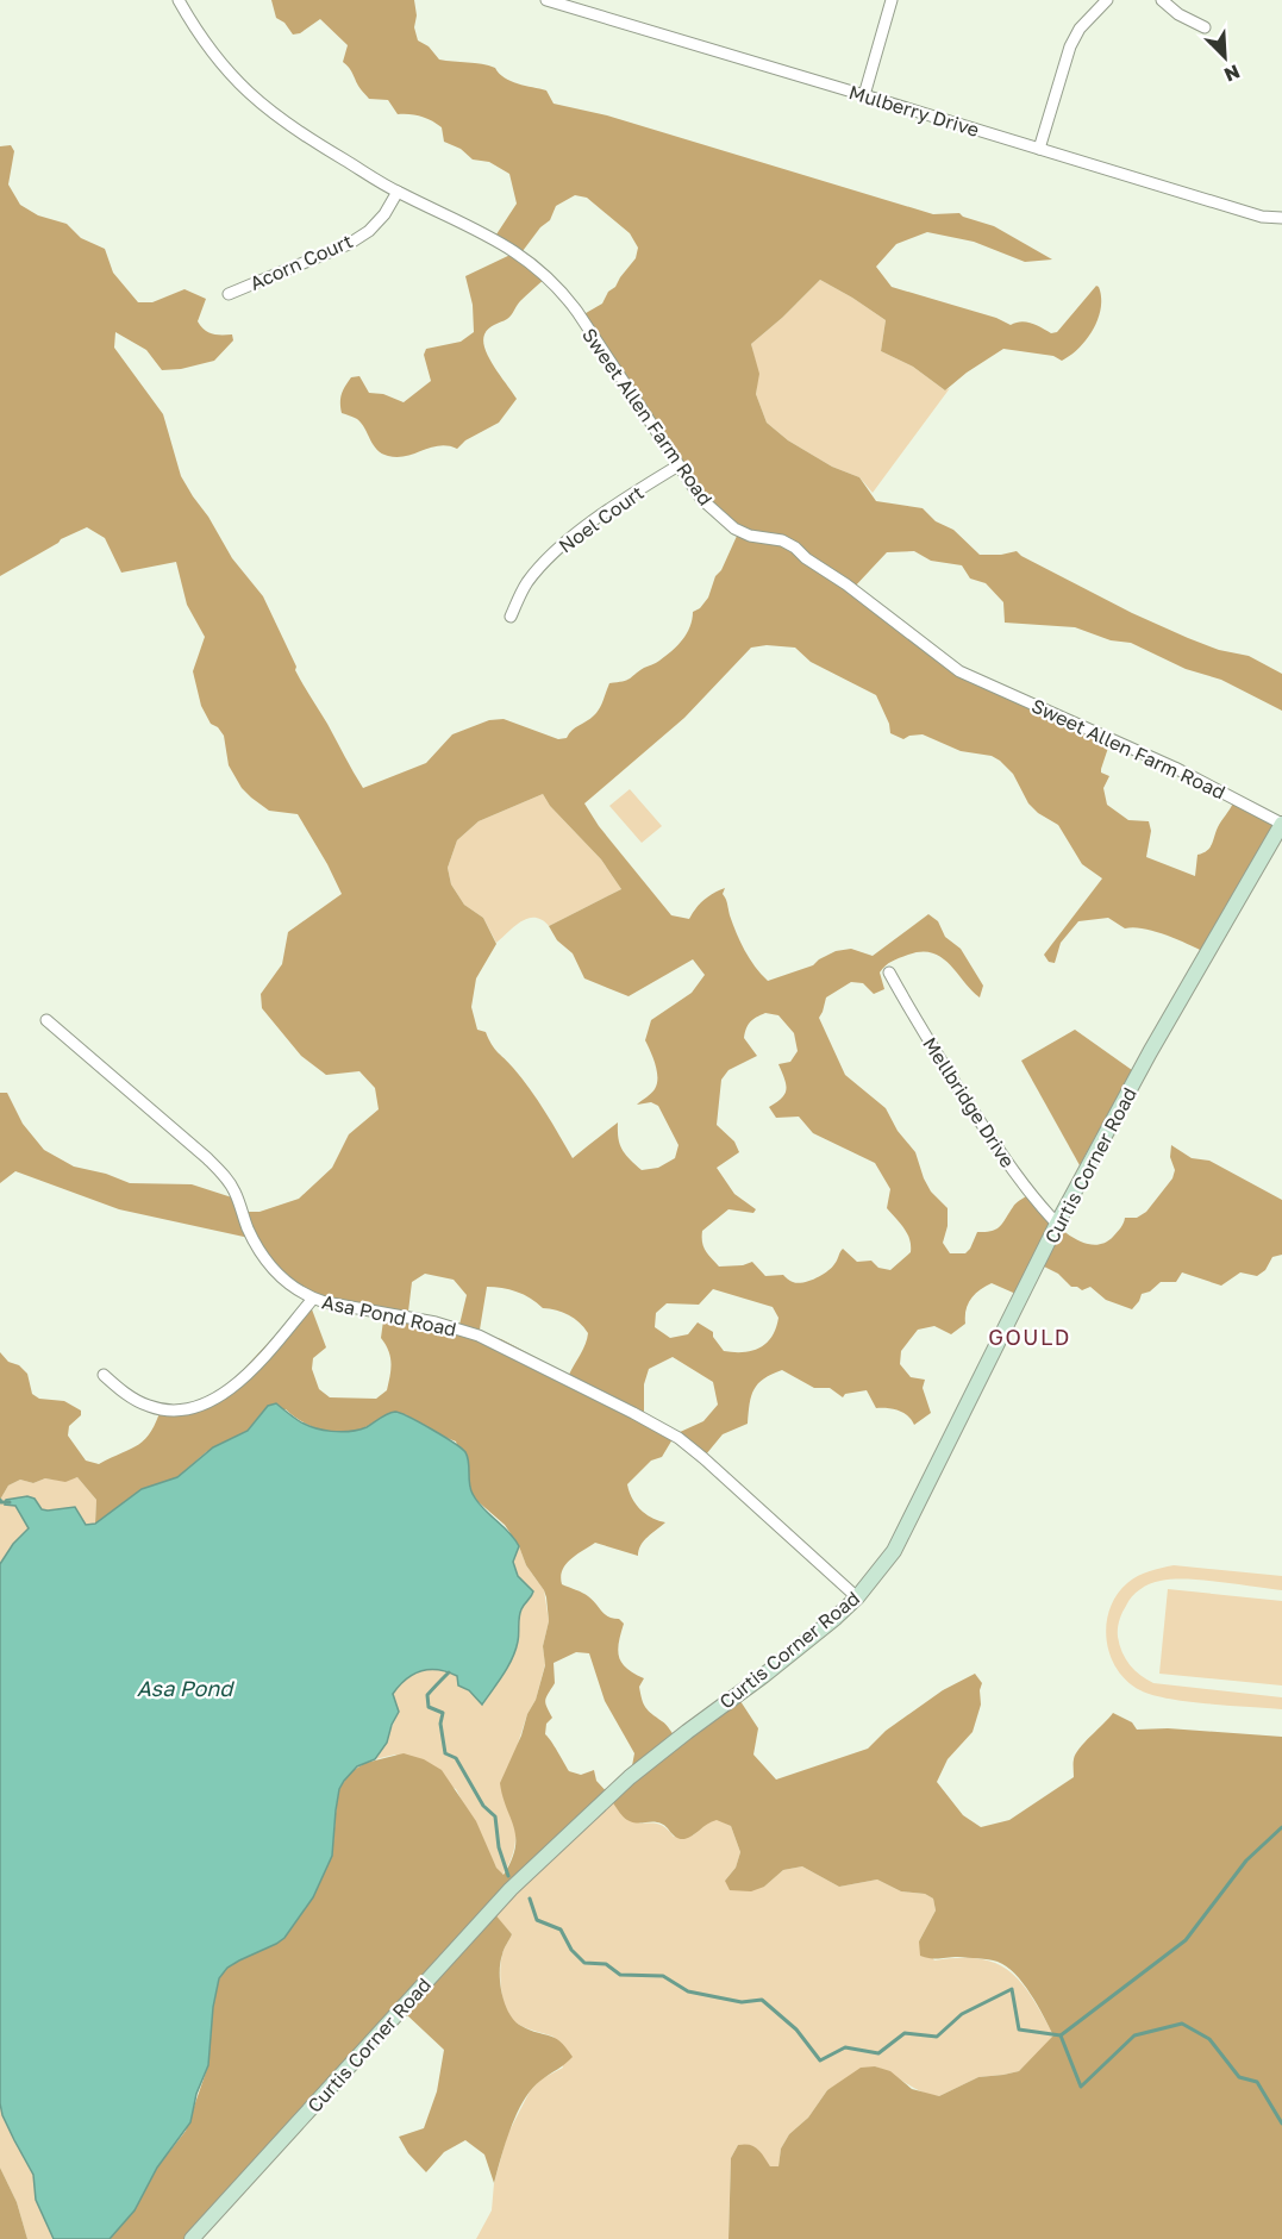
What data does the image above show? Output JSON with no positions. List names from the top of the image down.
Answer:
{
  "streets": {
    "street": [
      "Mulberry Drive",
      "Acorn Court",
      "Sweet Allen Farm Road",
      "Noel Court",
      "Mellbridge Drive",
      "Curtis Corner Road",
      "Asa Pond Road"
    ]
  },
  "crossings": [
    ["Acorn Court", "Sweet Allen Farm Road"],
    ["Sweet Allen Farm Road", "Noel Court"],
    ["Sweet Allen Farm Road", "Curtis Corner Road"],
    ["Mellbridge Drive", "Curtis Corner Road"],
    ["Curtis Corner Road", "Asa Pond Road"]
  ],
  "districts": ["GOULD"],
  "water": ["Asa Pond"],
  "north": "bottom right"
}
